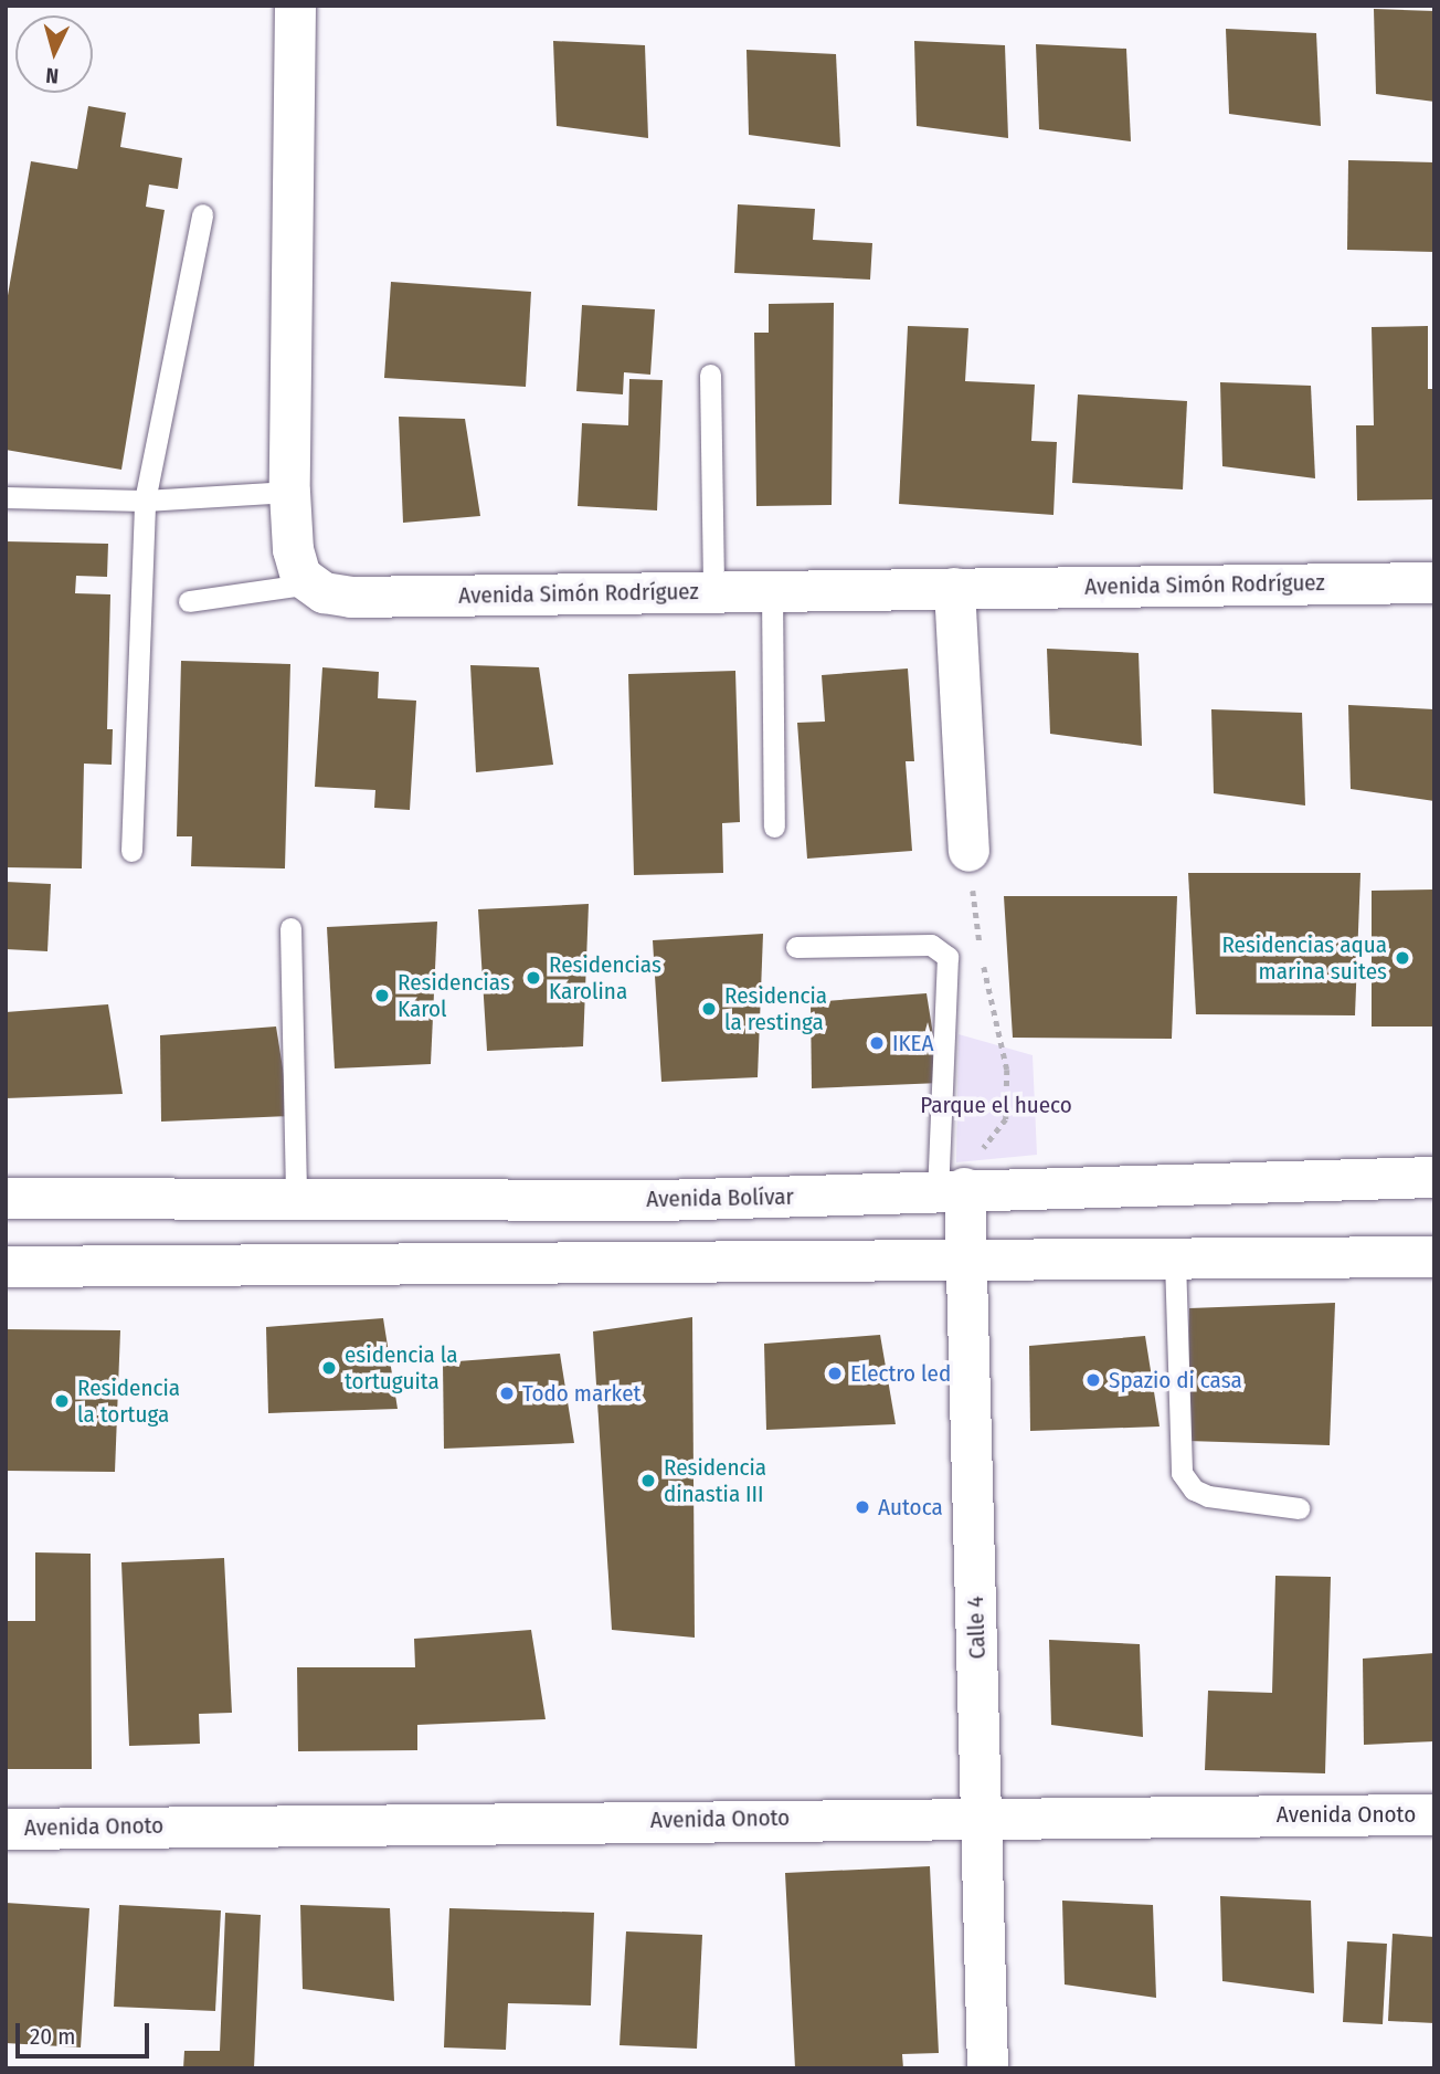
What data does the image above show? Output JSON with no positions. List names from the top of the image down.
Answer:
{
  "streets": {
    "street": [
      "Avenida Simón Rodríguez",
      "Avenida Bolívar",
      "Calle 4",
      "Avenida Onoto"
    ]
  },
  "crossings": [
    ["Avenida Bolívar", "Calle 4"],
    ["Calle 4", "Avenida Onoto"]
  ],
  "parks": ["Parque el hueco"],
  "places": [
    "Residencias aqua marina suites",
    "Residencias Karolina",
    "Residencias Karol",
    "Residencia la restinga",
    "IKEA",
    "esidencia la tortuguita",
    "Electro led",
    "Spazio di casa",
    "Todo market",
    "Residencia la tortuga",
    "Residencia dinastia III",
    "Autoca"
  ],
  "scale_bar": "20 m",
  "north": "bottom"
}
